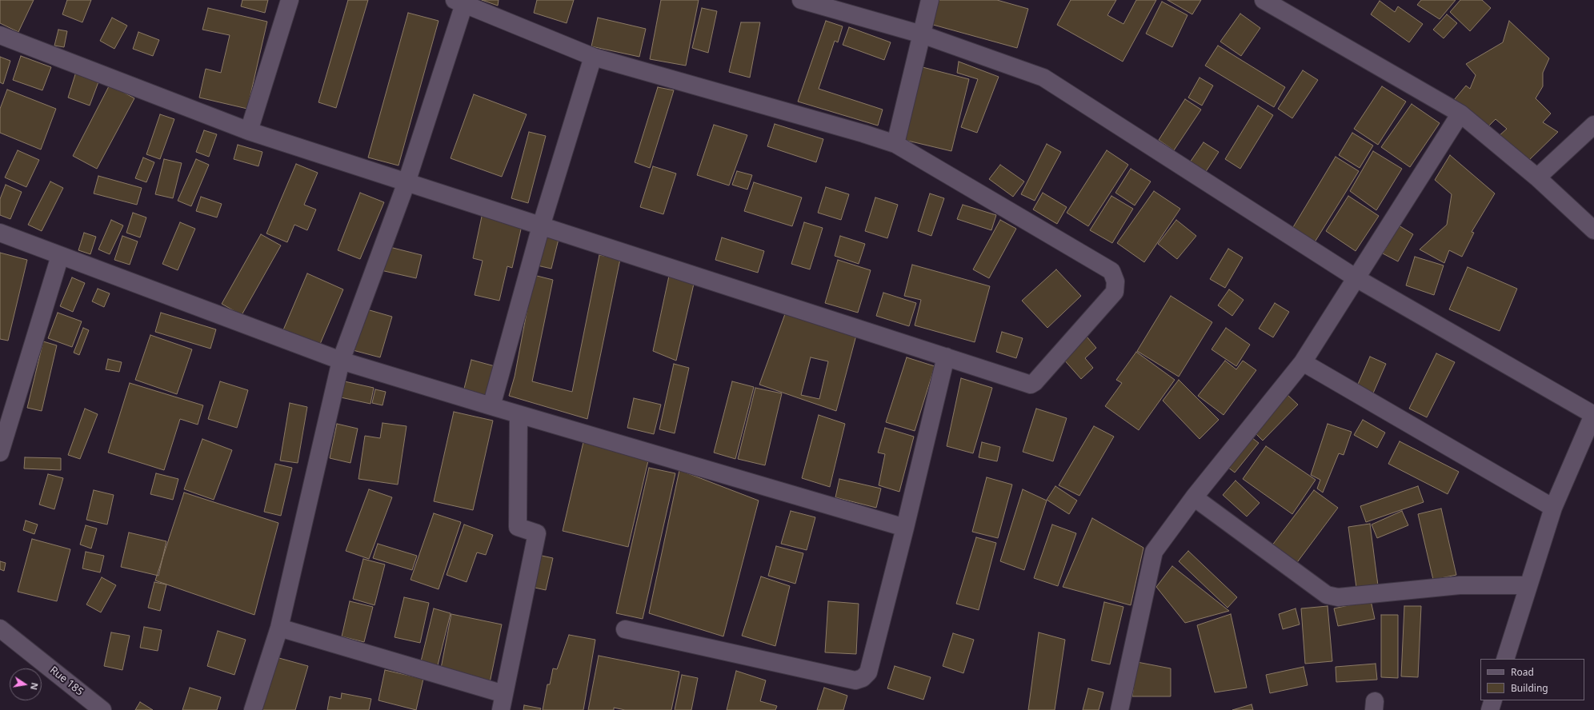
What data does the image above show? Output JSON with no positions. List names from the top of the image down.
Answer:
{
  "streets": {
    "street": ["Rue 185"]
  },
  "legend": ["Road", "Building"],
  "north": "right"
}
